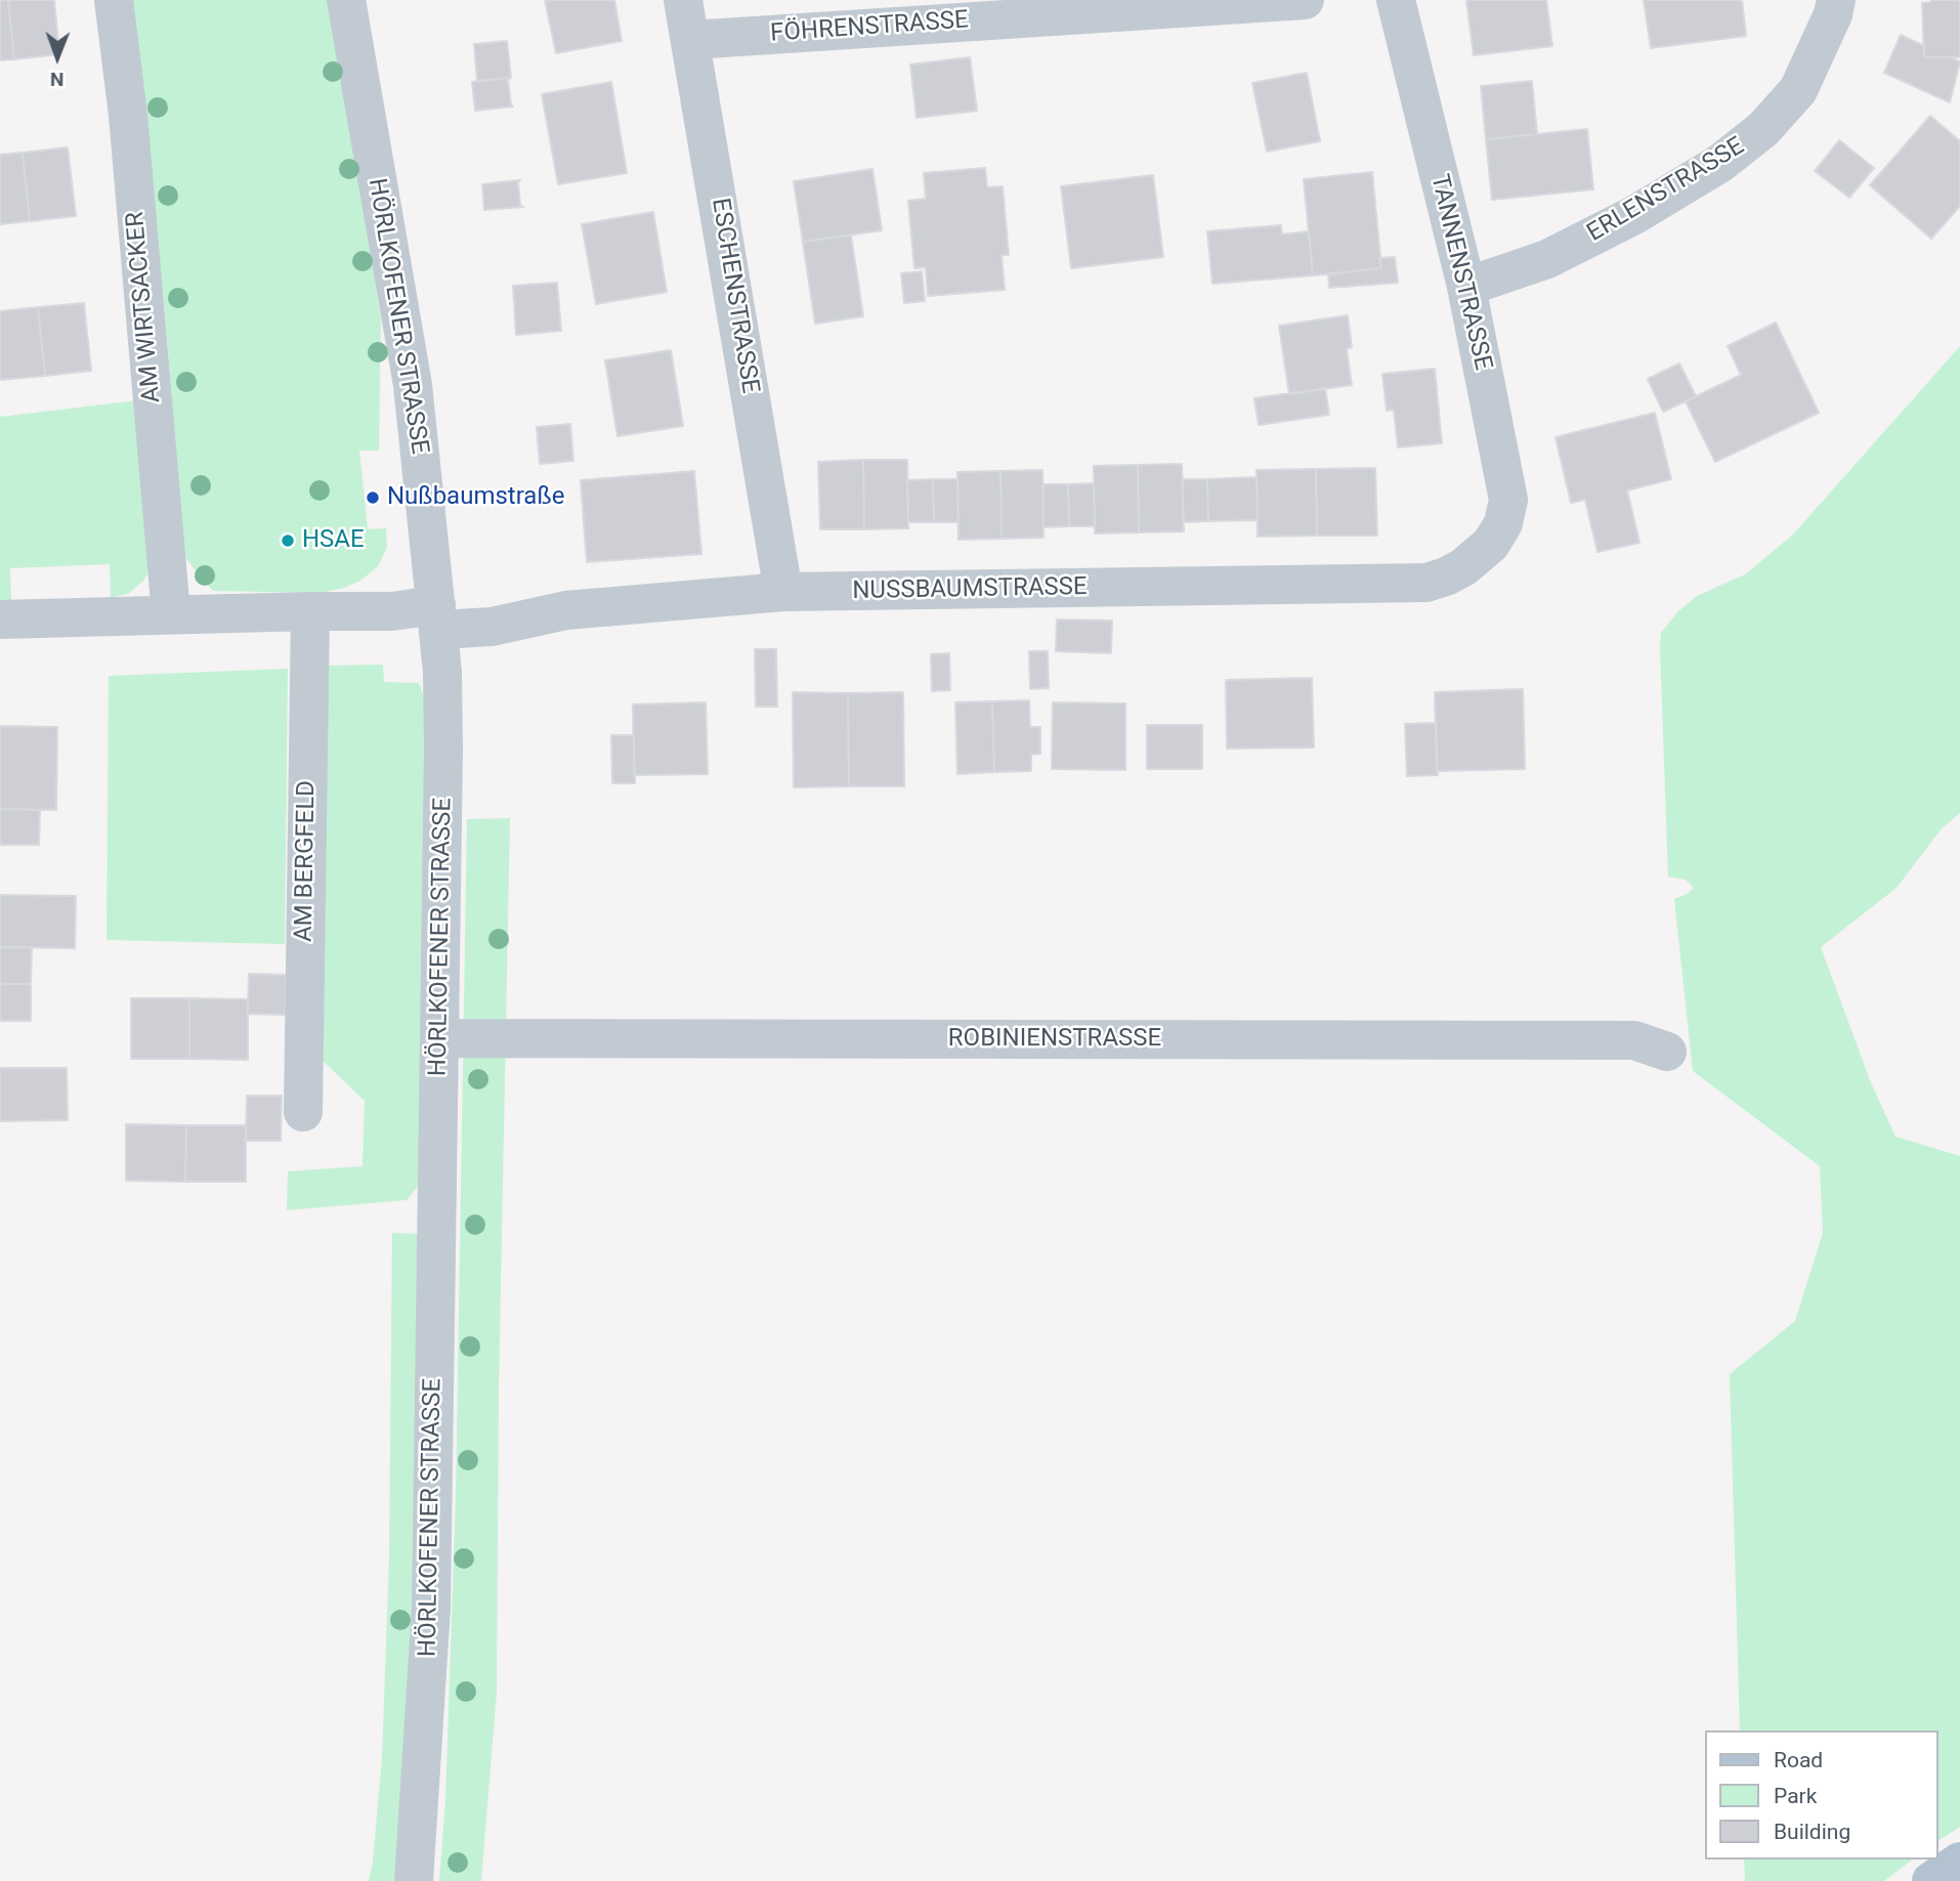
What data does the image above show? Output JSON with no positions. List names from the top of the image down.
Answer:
{
  "streets": {
    "street": [
      "FÖHRENSTRASSE",
      "ERLENSTRASSE",
      "TANNENSTRASSE",
      "ESCHENSTRASSE",
      "AM WIRTSACKER",
      "HÖRLKOFENER STRASSE",
      "NUSSBAUMSTRASSE",
      "AM BERGFELD",
      "ROBINIENSTRASSE"
    ]
  },
  "crossings": [
    ["FÖHRENSTRASSE", "ESCHENSTRASSE"],
    ["ERLENSTRASSE", "TANNENSTRASSE"],
    ["TANNENSTRASSE", "NUSSBAUMSTRASSE"],
    ["ESCHENSTRASSE", "NUSSBAUMSTRASSE"],
    ["HÖRLKOFENER STRASSE", "NUSSBAUMSTRASSE"],
    ["HÖRLKOFENER STRASSE", "ROBINIENSTRASSE"]
  ],
  "places": ["Nußbaumstraße", "HSAE"],
  "legend": ["Road", "Park", "Building"],
  "north": "bottom"
}
